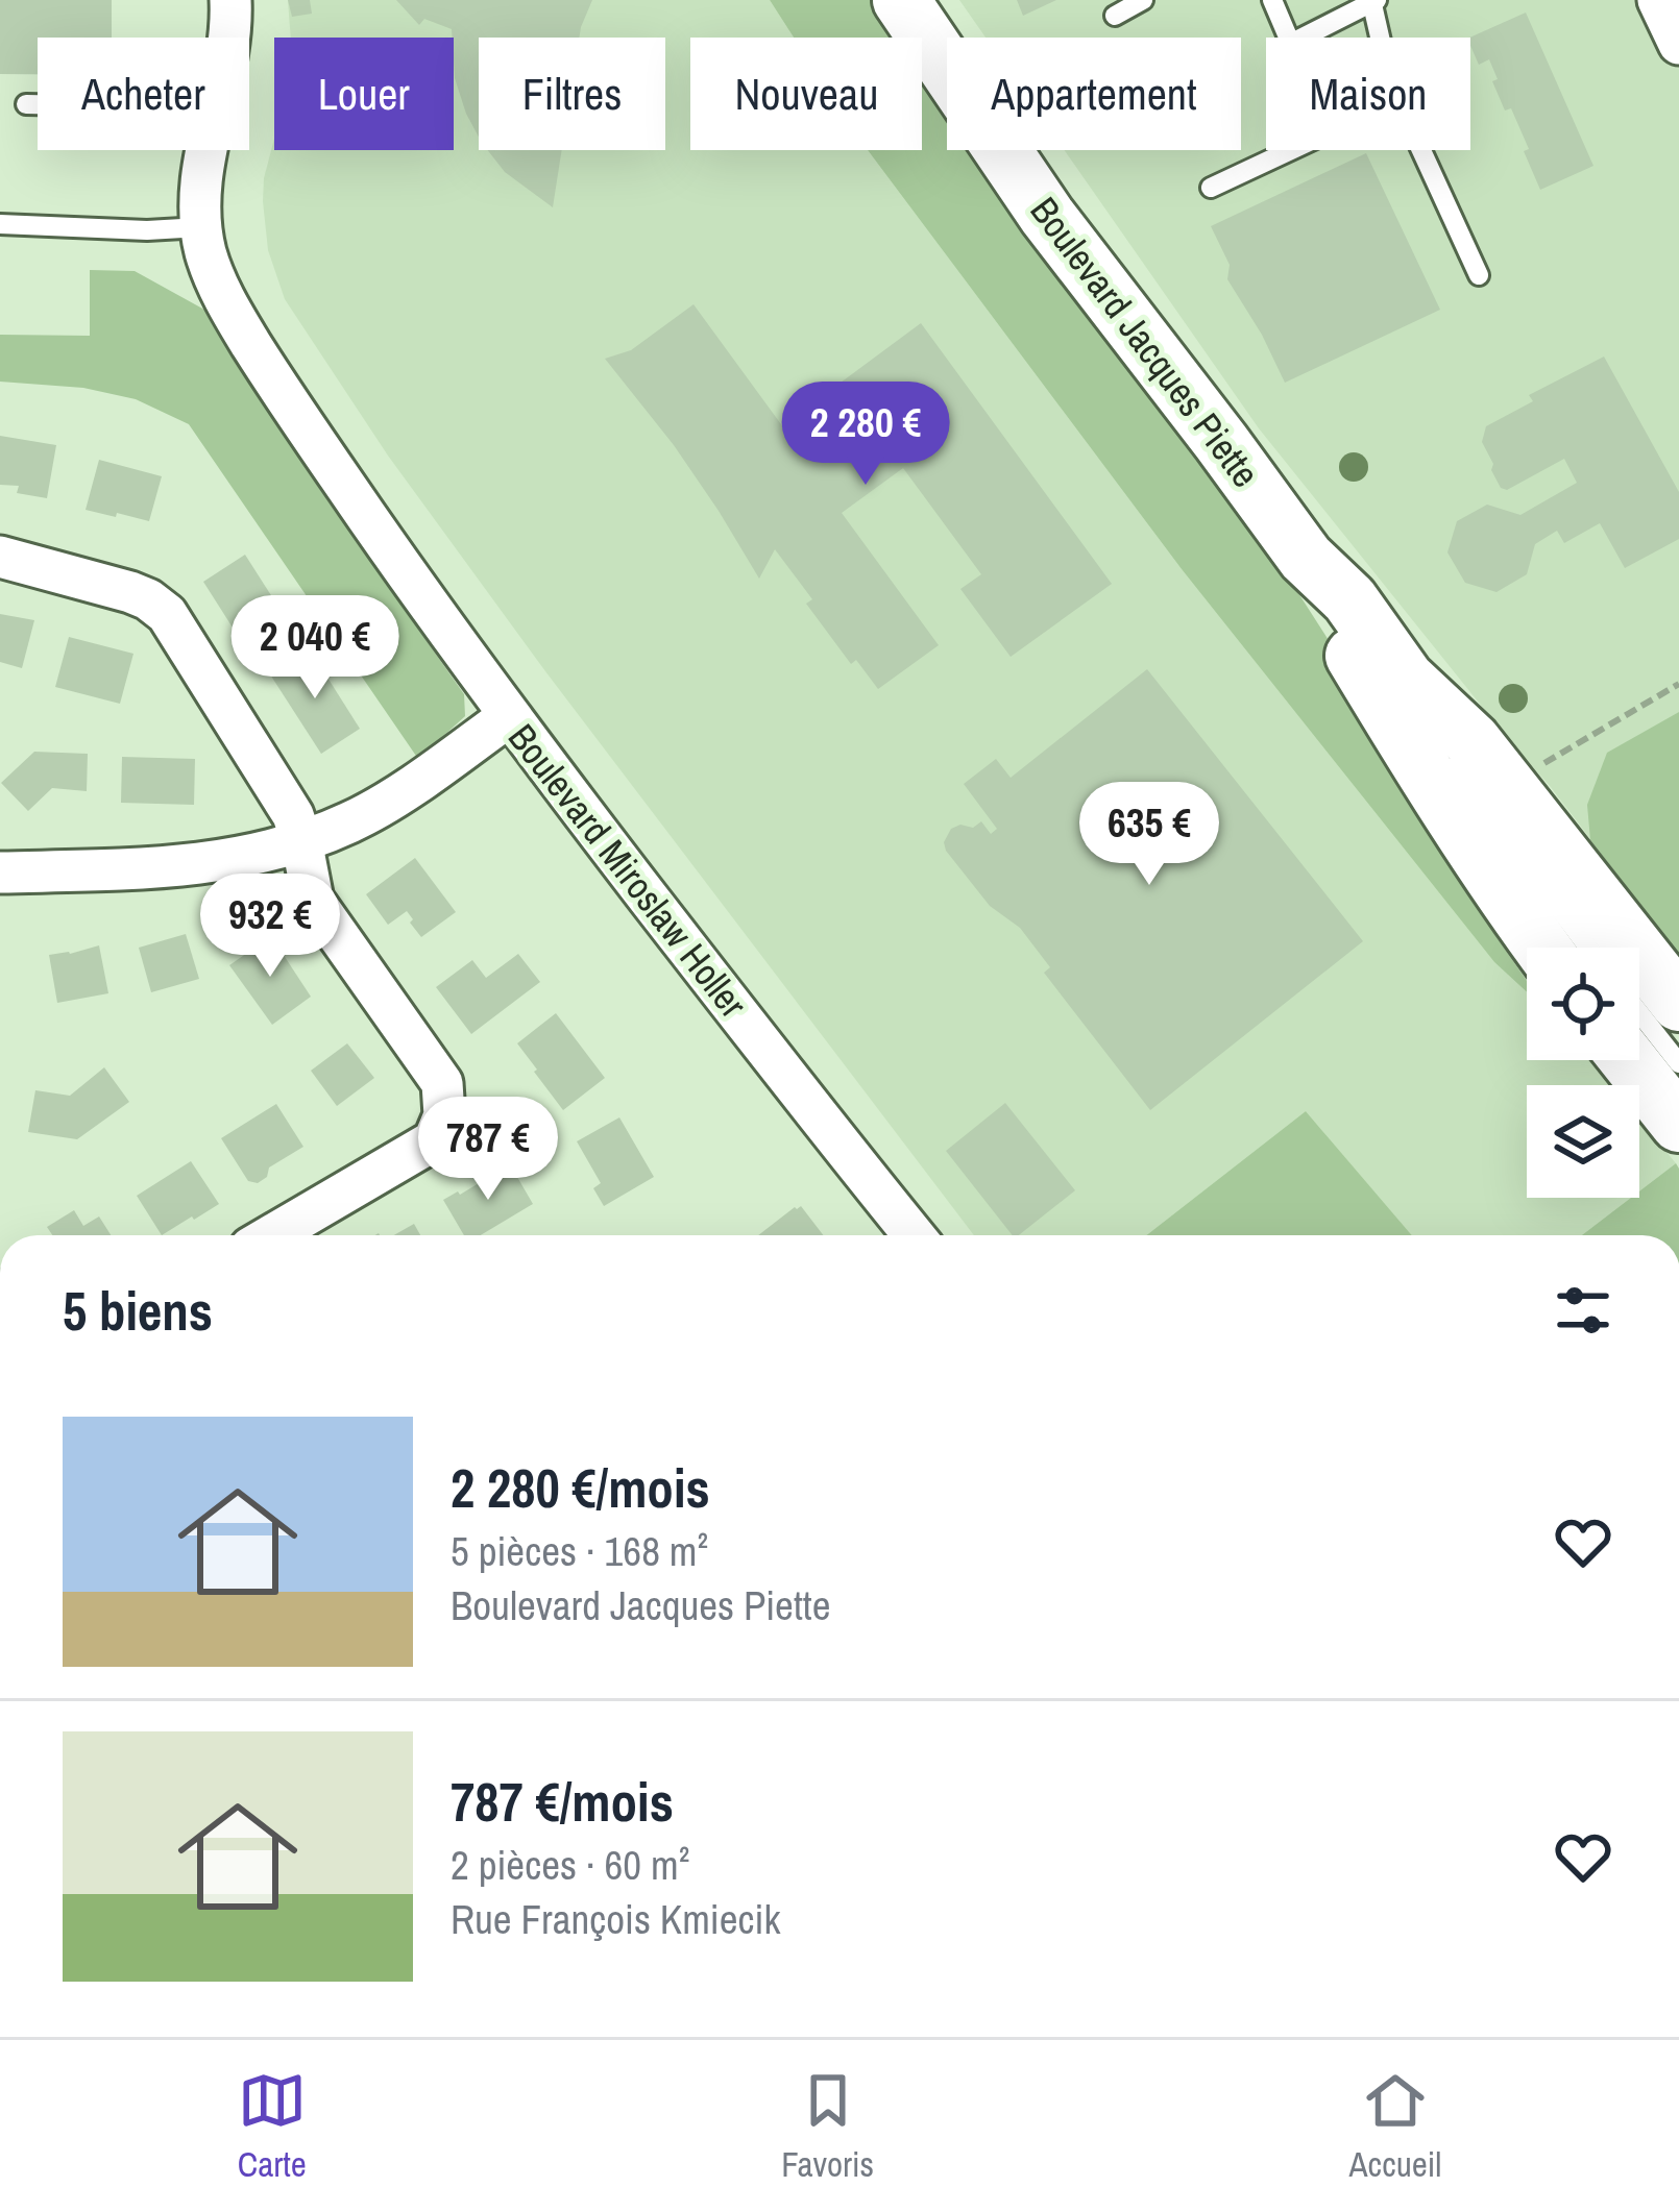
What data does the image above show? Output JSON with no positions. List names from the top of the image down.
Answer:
{
  "streets": {
    "main road": ["Boulevard Jacques Piette"],
    "street": ["Boulevard Miroslaw Holler"]
  },
  "page": {
    "chip": [
      "Acheter",
      "Louer",
      "Filtres",
      "Nouveau",
      "Appartement",
      "Maison"
    ],
    "price": [
      "2 280 €",
      "2 040 €",
      "635 €",
      "932 €",
      "787 €"
    ],
    "heading": "5 biens",
    "list": [
      {
        "name": "2 280 €/mois",
        "note": "5 pièces · 168 m² · Boulevard Jacques Piette"
      },
      {
        "name": "787 €/mois",
        "note": "2 pièces · 60 m² · Rue François Kmiecik"
      }
    ],
    "tabs": ["Carte", "Favoris", "Accueil"]
  }
}
